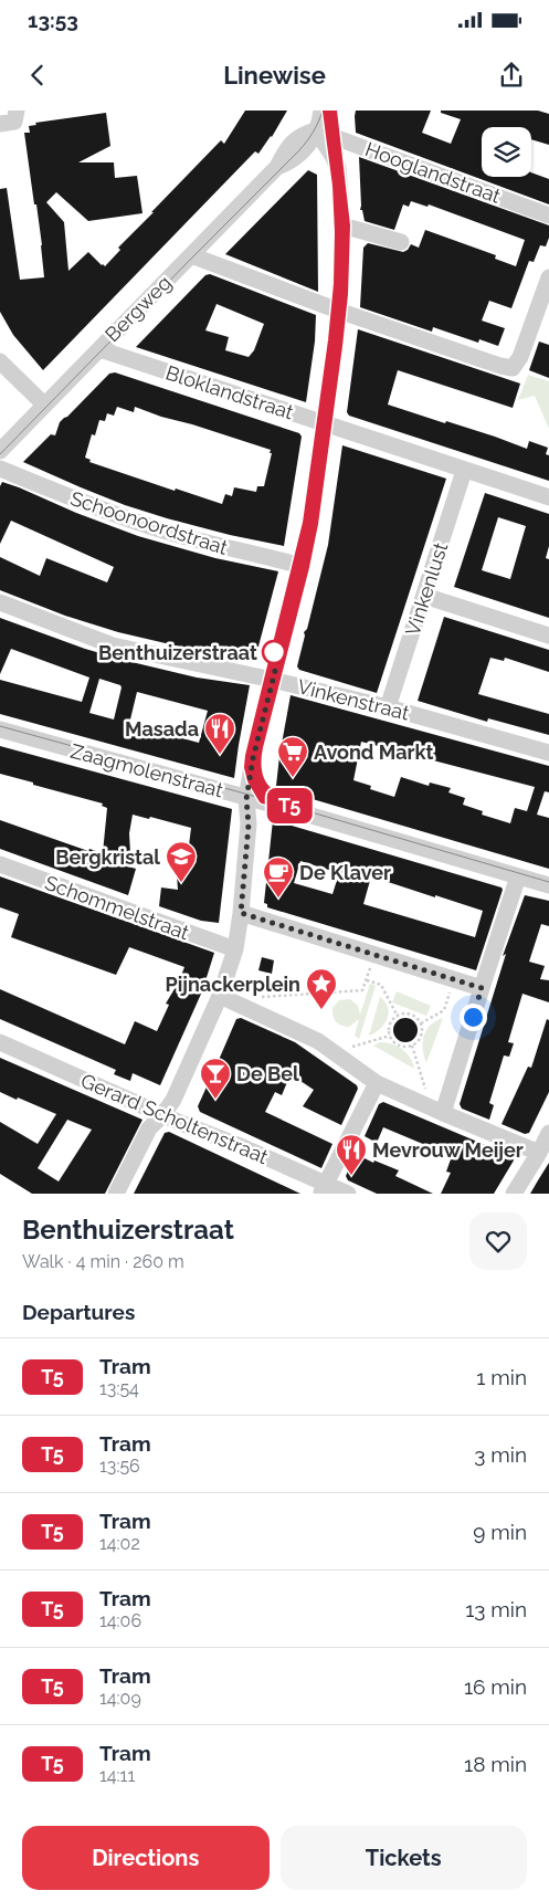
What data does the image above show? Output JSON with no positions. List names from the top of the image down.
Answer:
{
  "streets": {
    "street": [
      "Hooglandstraat",
      "Bergweg",
      "Bloklandstraat",
      "Schoonoordstraat",
      "Vinkenlust",
      "Vinkenstraat",
      "Zaagmolenstraat",
      "Schommelstraat",
      "Gerard Scholtenstraat"
    ]
  },
  "crossings": [
    ["Hooglandstraat", "Bergweg"],
    ["Bergweg", "Bloklandstraat"],
    ["Bloklandstraat", "Vinkenlust"],
    ["Vinkenlust", "Vinkenstraat"]
  ],
  "places": {
    "other": ["Benthuizerstraat"],
    "restaurant": ["Masada", "Mevrouw Meijer"],
    "supermarket": ["Avond Markt"],
    "school or university": ["Bergkristal"],
    "cafe": ["De Klaver"],
    "place": ["Pijnackerplein"],
    "bar": ["De Bel"]
  },
  "lines": ["tram line T5"],
  "page": {
    "status": "13:53",
    "header": "Linewise",
    "on_map": "T5",
    "heading": [
      ["Benthuizerstraat", "Walk · 4 min · 260 m"],
      "Departures"
    ],
    "list": [
      {
        "mark": "T5",
        "name": "Tram",
        "note": "13:54",
        "value": "1 min"
      },
      {
        "mark": "T5",
        "name": "Tram",
        "note": "13:56",
        "value": "3 min"
      },
      {
        "mark": "T5",
        "name": "Tram",
        "note": "14:02",
        "value": "9 min"
      },
      {
        "mark": "T5",
        "name": "Tram",
        "note": "14:06",
        "value": "13 min"
      },
      {
        "mark": "T5",
        "name": "Tram",
        "note": "14:09",
        "value": "16 min"
      },
      {
        "mark": "T5",
        "name": "Tram",
        "note": "14:11",
        "value": "18 min"
      }
    ],
    "buttons": ["Directions", "Tickets"]
  }
}
